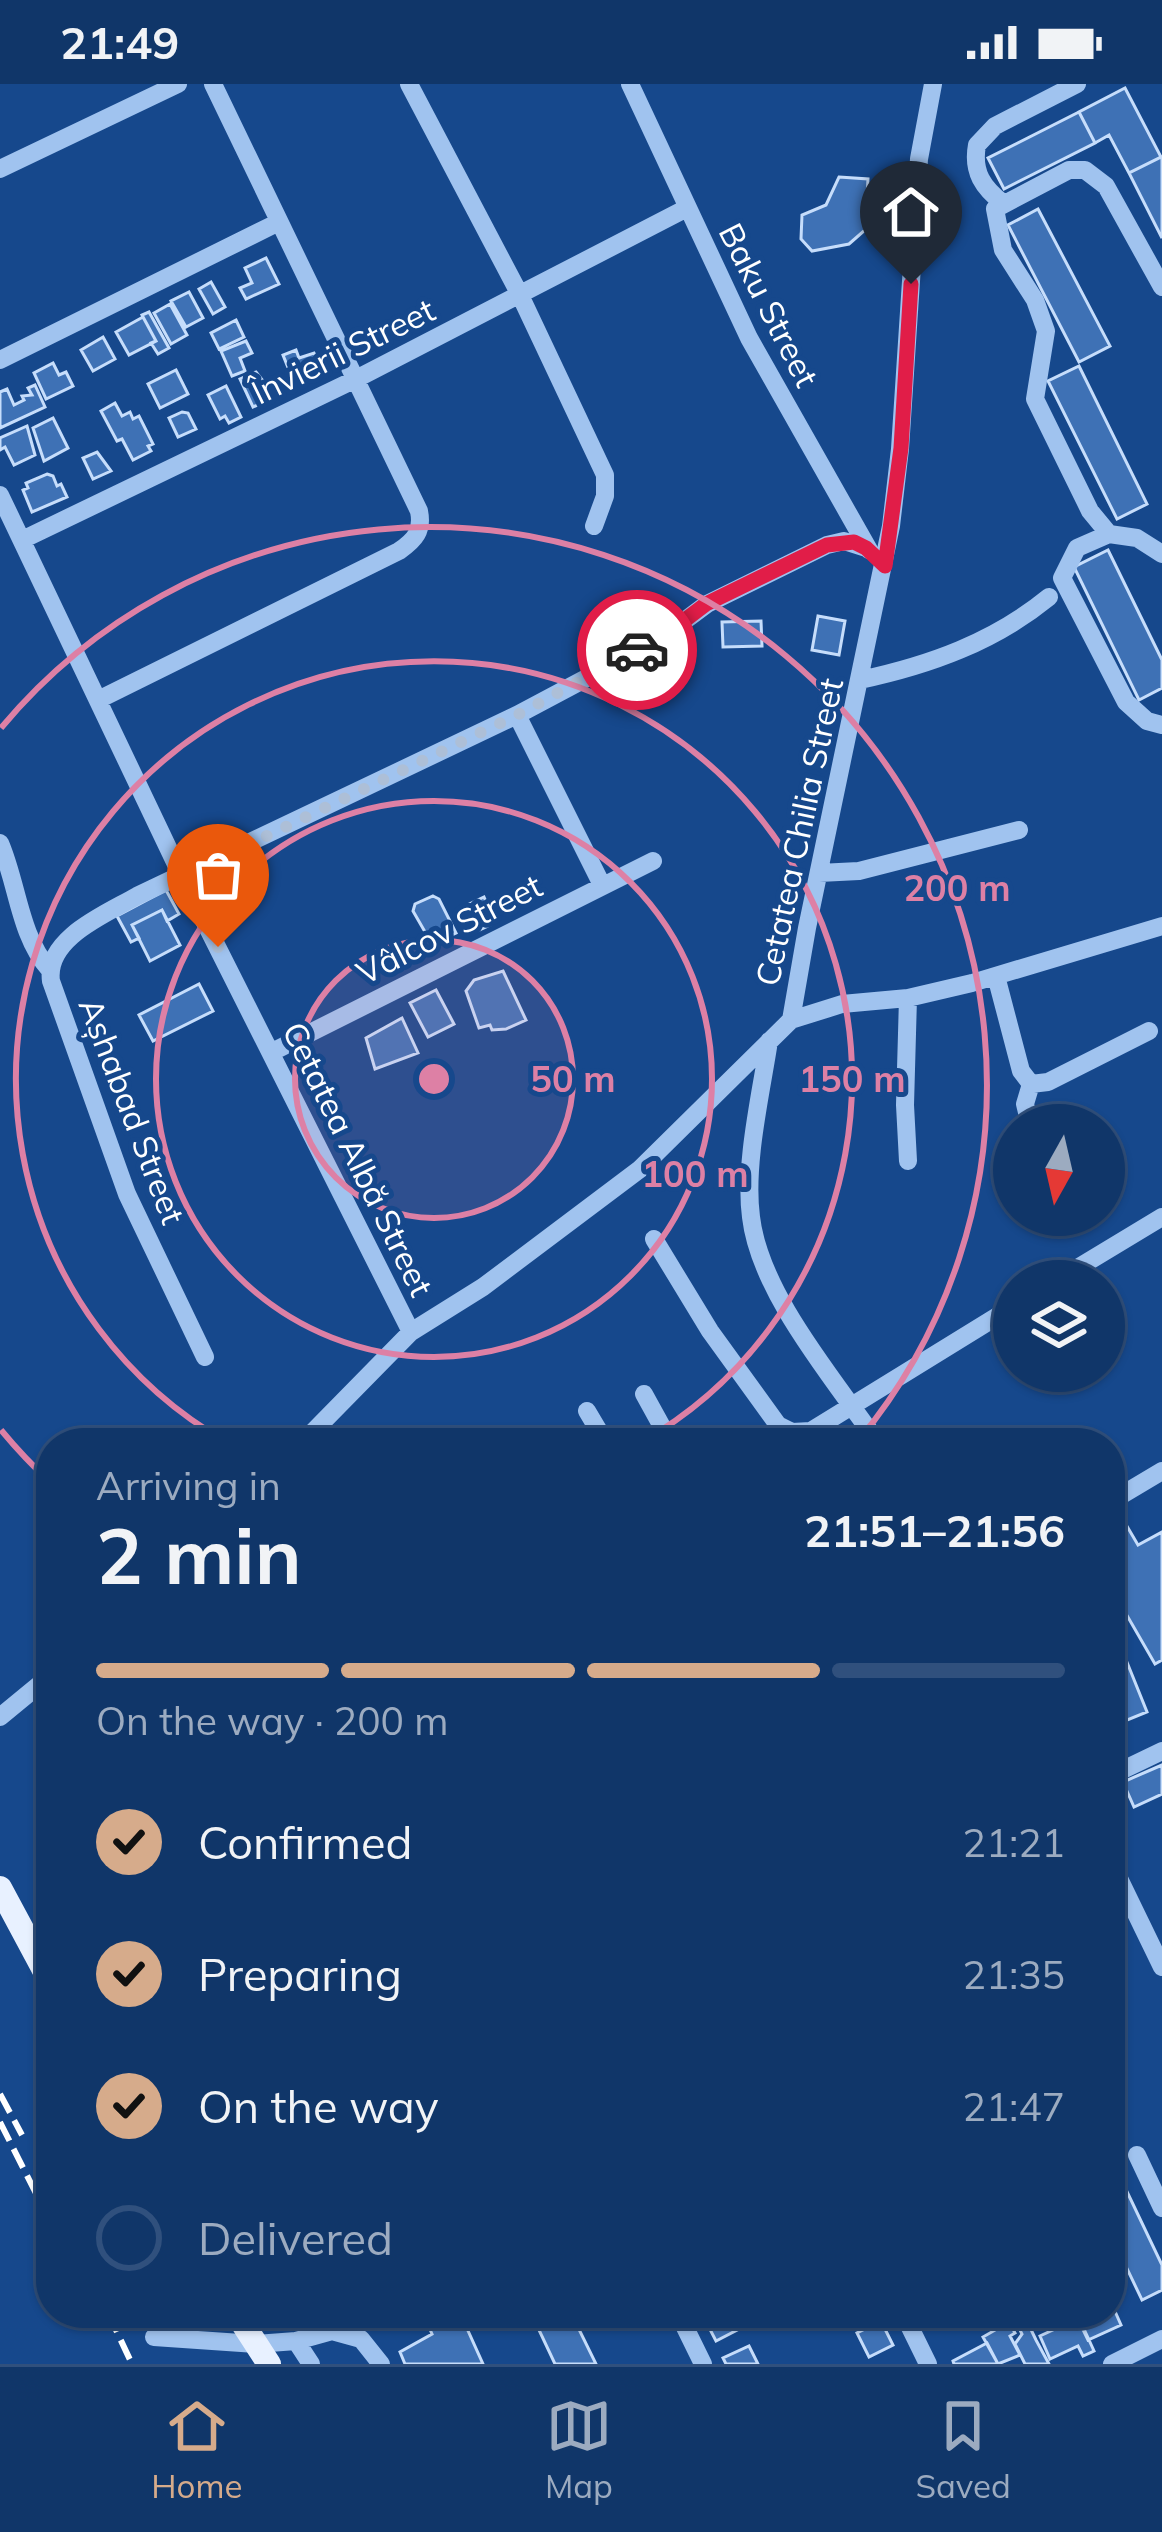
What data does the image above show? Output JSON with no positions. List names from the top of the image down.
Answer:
{
  "streets": {
    "street": [
      "Baku Street",
      "Învierii Street",
      "Cetatea Chilia Street",
      "Vâlcov Street",
      "Așhabad Street",
      "Cetatea Albă Street"
    ]
  },
  "crossings": [
    ["Baku Street", "Învierii Street"],
    ["Baku Street", "Cetatea Chilia Street"],
    ["Învierii Street", "Cetatea Albă Street"],
    ["Cetatea Chilia Street", "Cetatea Albă Street"],
    ["Vâlcov Street", "Cetatea Albă Street"],
    ["Așhabad Street", "Cetatea Albă Street"]
  ],
  "north": "bottom",
  "page": {
    "status": "21:49",
    "heading": ["2 min", "Arriving in", "21:51–21:56"],
    "bar": "On the way · 200 m",
    "list": [
      ["Confirmed", "21:21"],
      ["Preparing", "21:35"],
      ["On the way", "21:47"],
      "Delivered"
    ],
    "tabs": ["Home", "Map", "Saved"]
  },
  "rings": [
    "200 m",
    "50 m",
    "150 m",
    "100 m"
  ]
}
